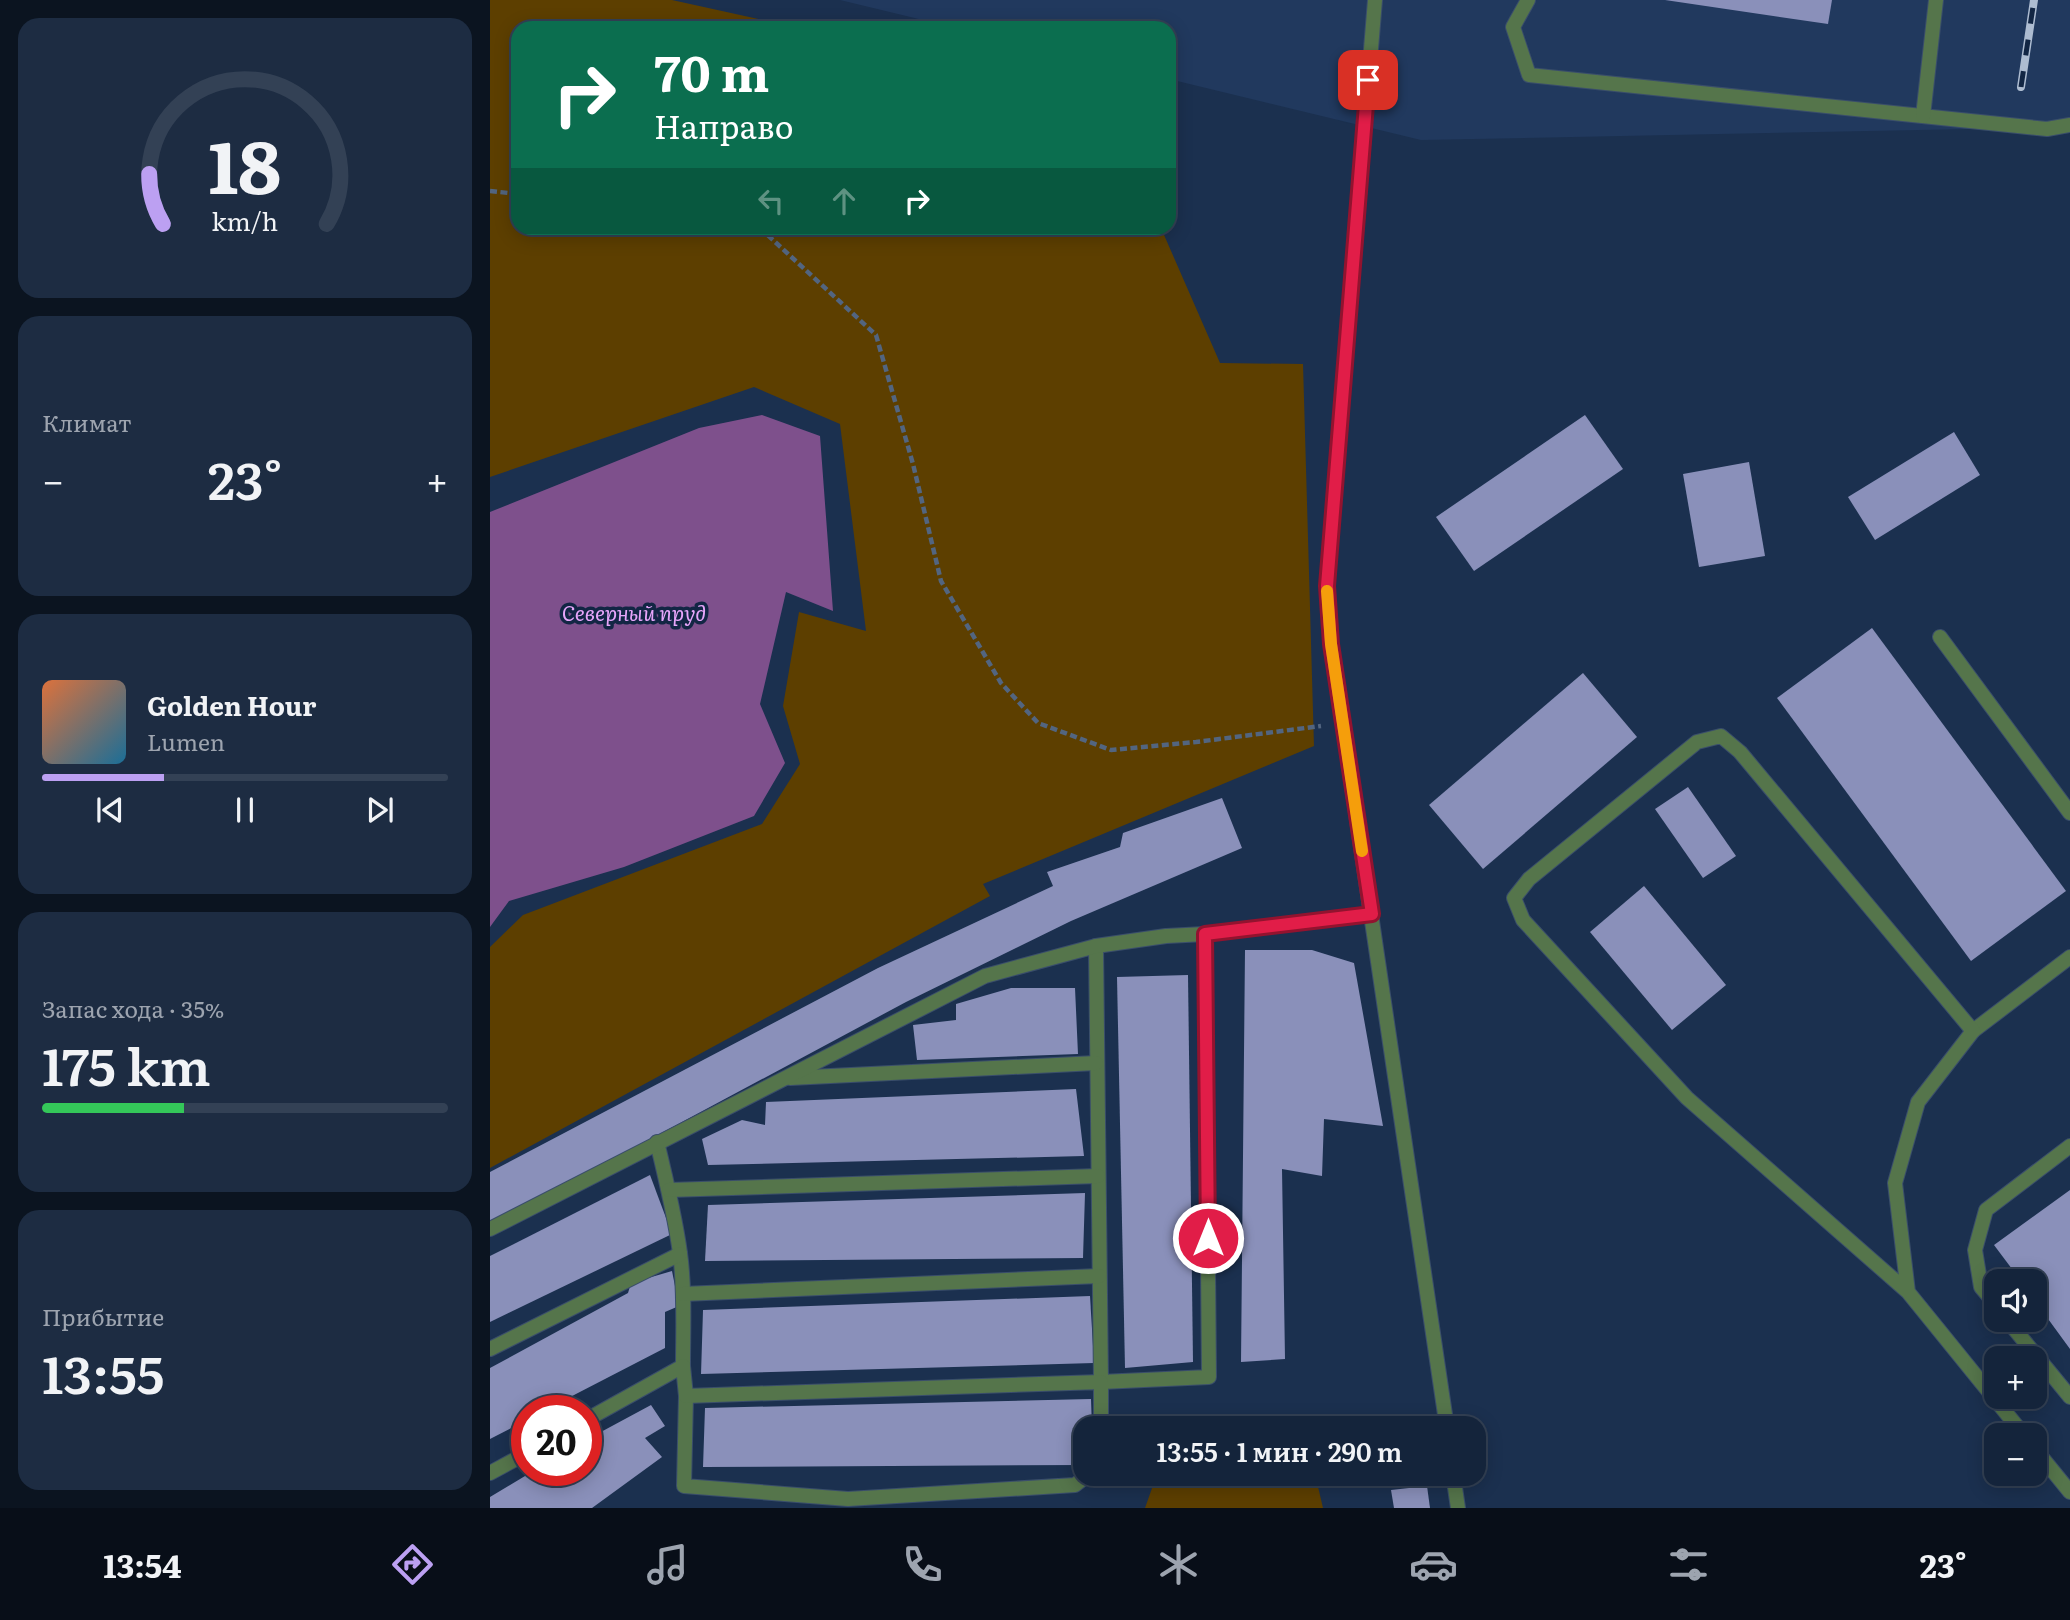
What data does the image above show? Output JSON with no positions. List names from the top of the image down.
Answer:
{
  "water": ["Северный пруд"],
  "page": {
    "turn": ["70 m", "Направо"],
    "tile": [
      "Климат",
      ["Запас хода · 35%", "175 km"],
      ["Прибытие", "13:55"]
    ],
    "heat": ["−", "23°", "+"],
    "song": ["Golden Hour", "Lumen"],
    "map_buttons": ["+", "−"],
    "limit": "20",
    "trip": "13:55 · 1 мин · 290 m",
    "tabs": ["13:54", "23°"],
    "gauge": ["18", "km/h"]
  }
}
